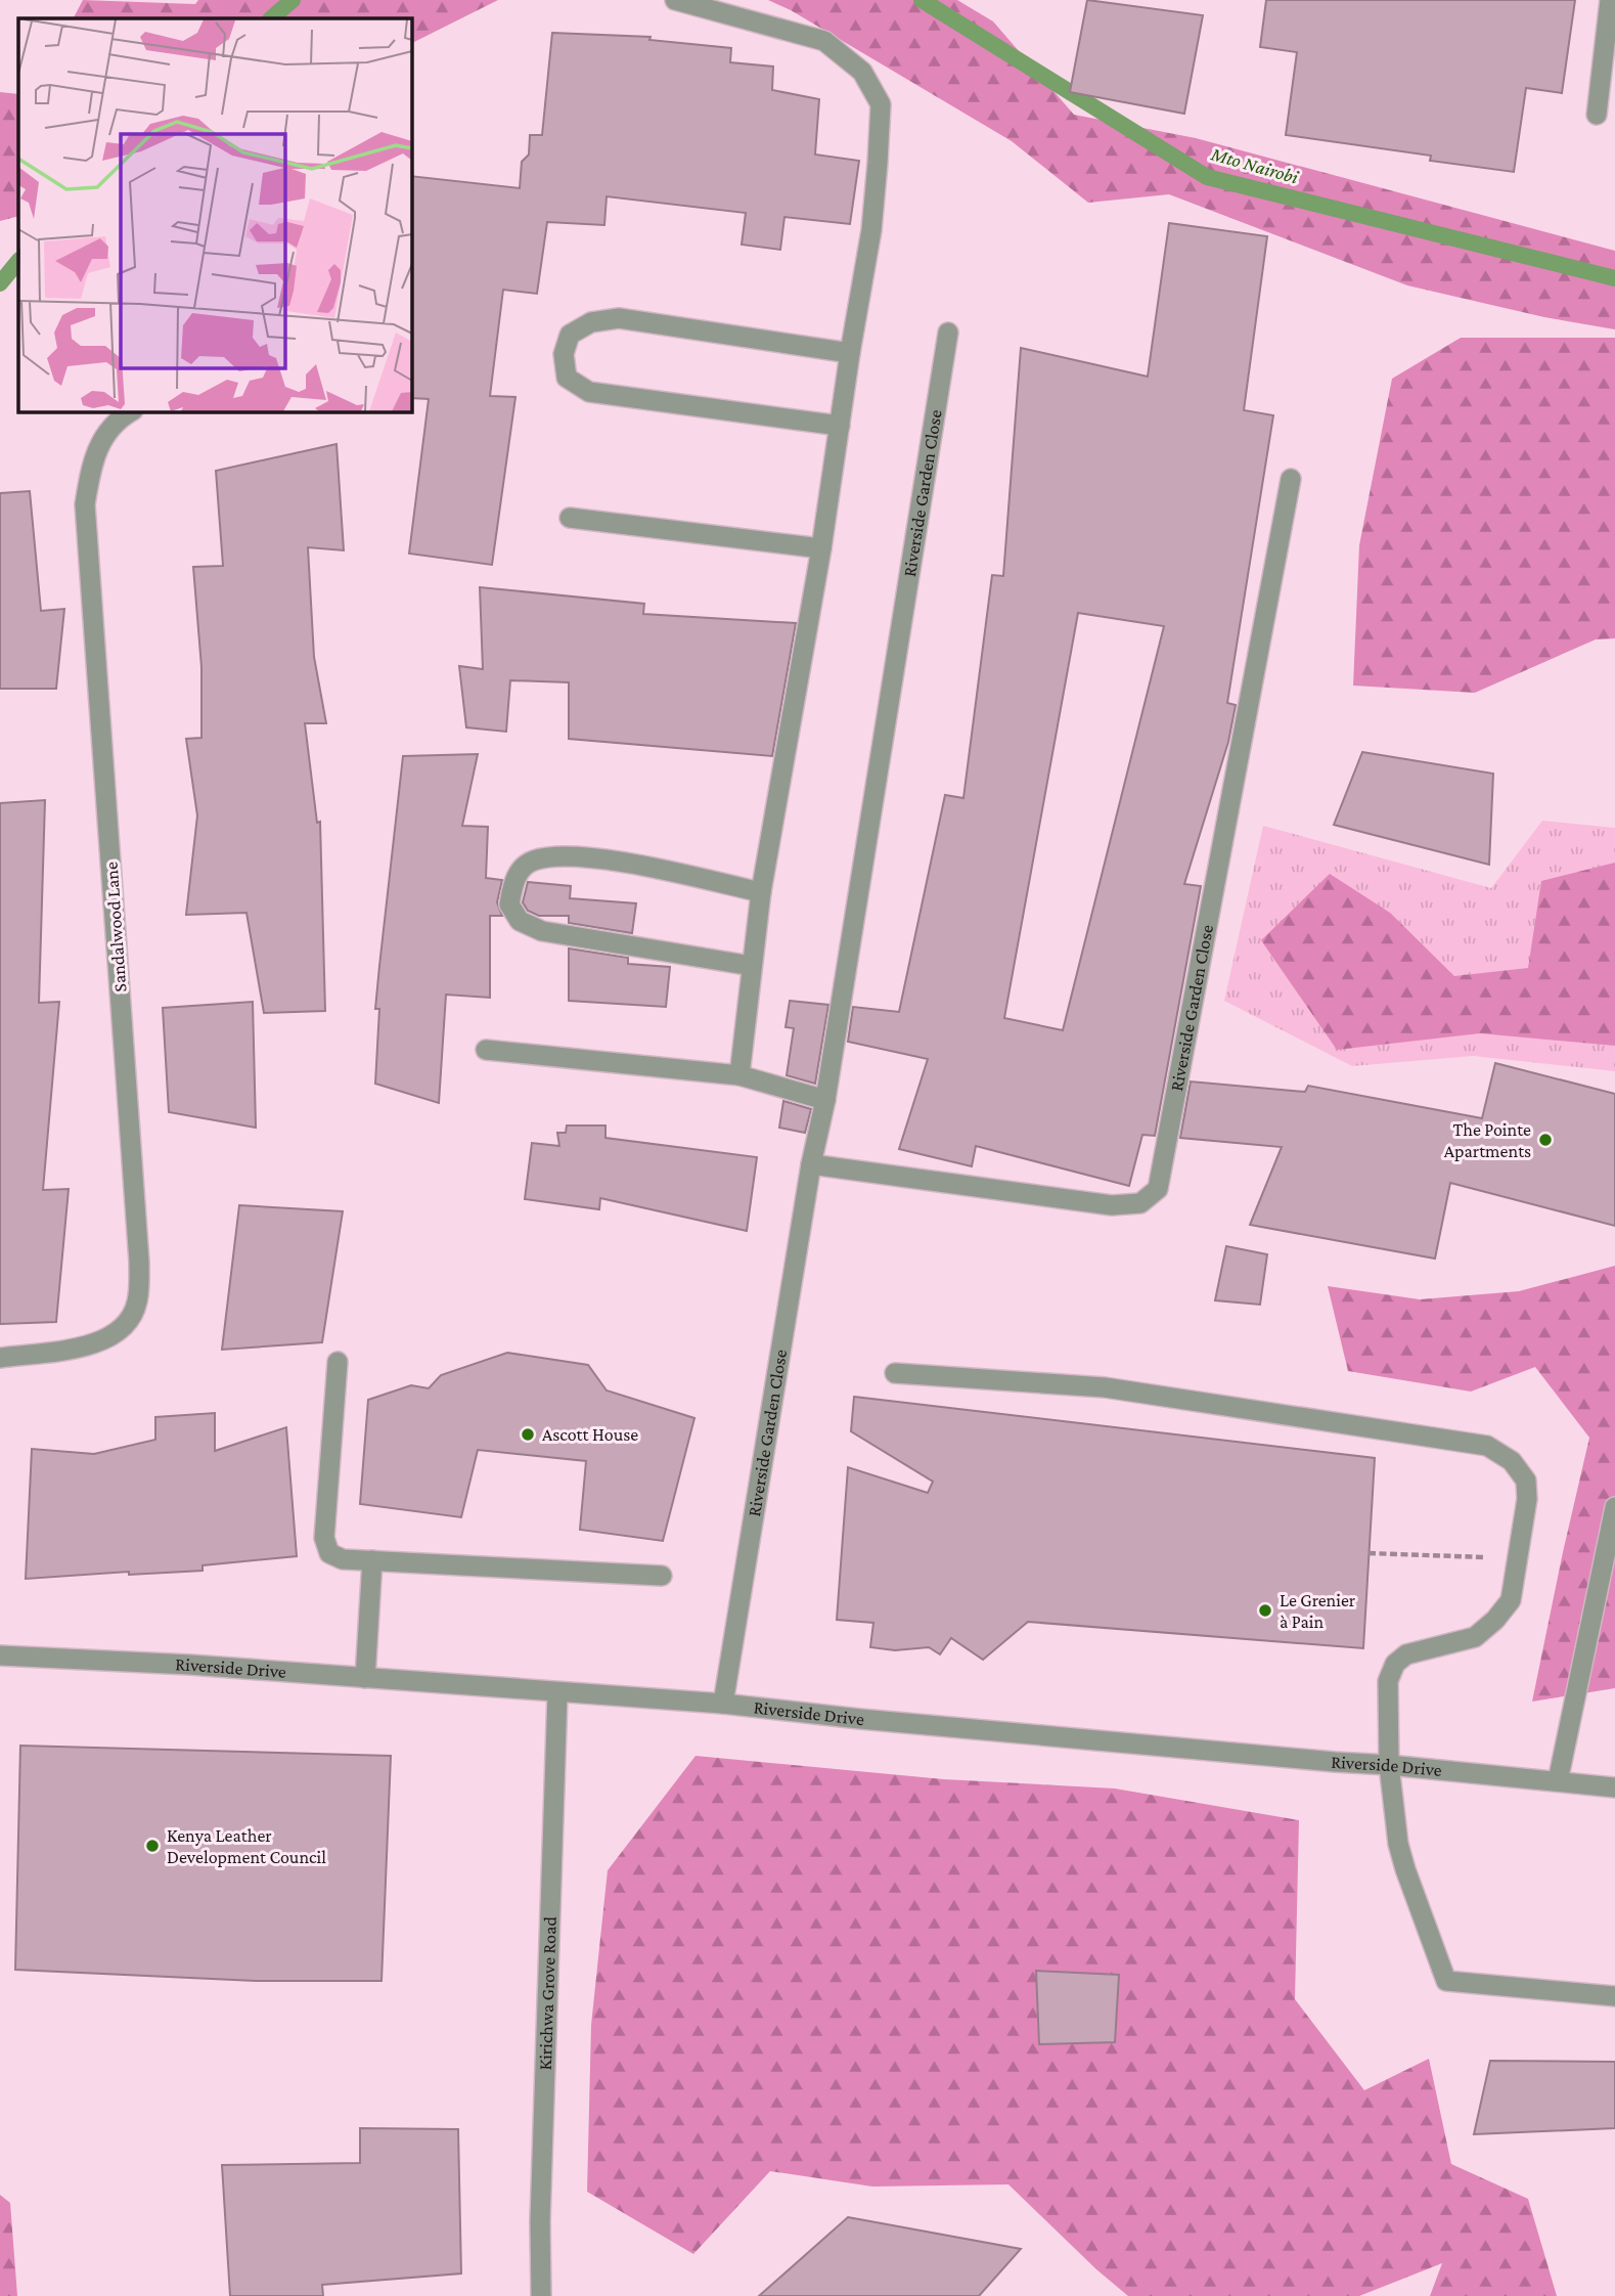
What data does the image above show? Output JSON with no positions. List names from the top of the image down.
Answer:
{
  "streets": {
    "street": [
      "Riverside Garden Close",
      "Sandalwood Lane",
      "Riverside Drive",
      "Kirichwa Grove Road"
    ]
  },
  "crossings": [
    ["Riverside Garden Close", "Riverside Drive"],
    ["Riverside Drive", "Kirichwa Grove Road"]
  ],
  "water": ["Mto Nairobi"],
  "places": [
    "The Pointe Apartments",
    "Ascott House",
    "Le Grenier à Pain",
    "Kenya Leather Development Council"
  ]
}
